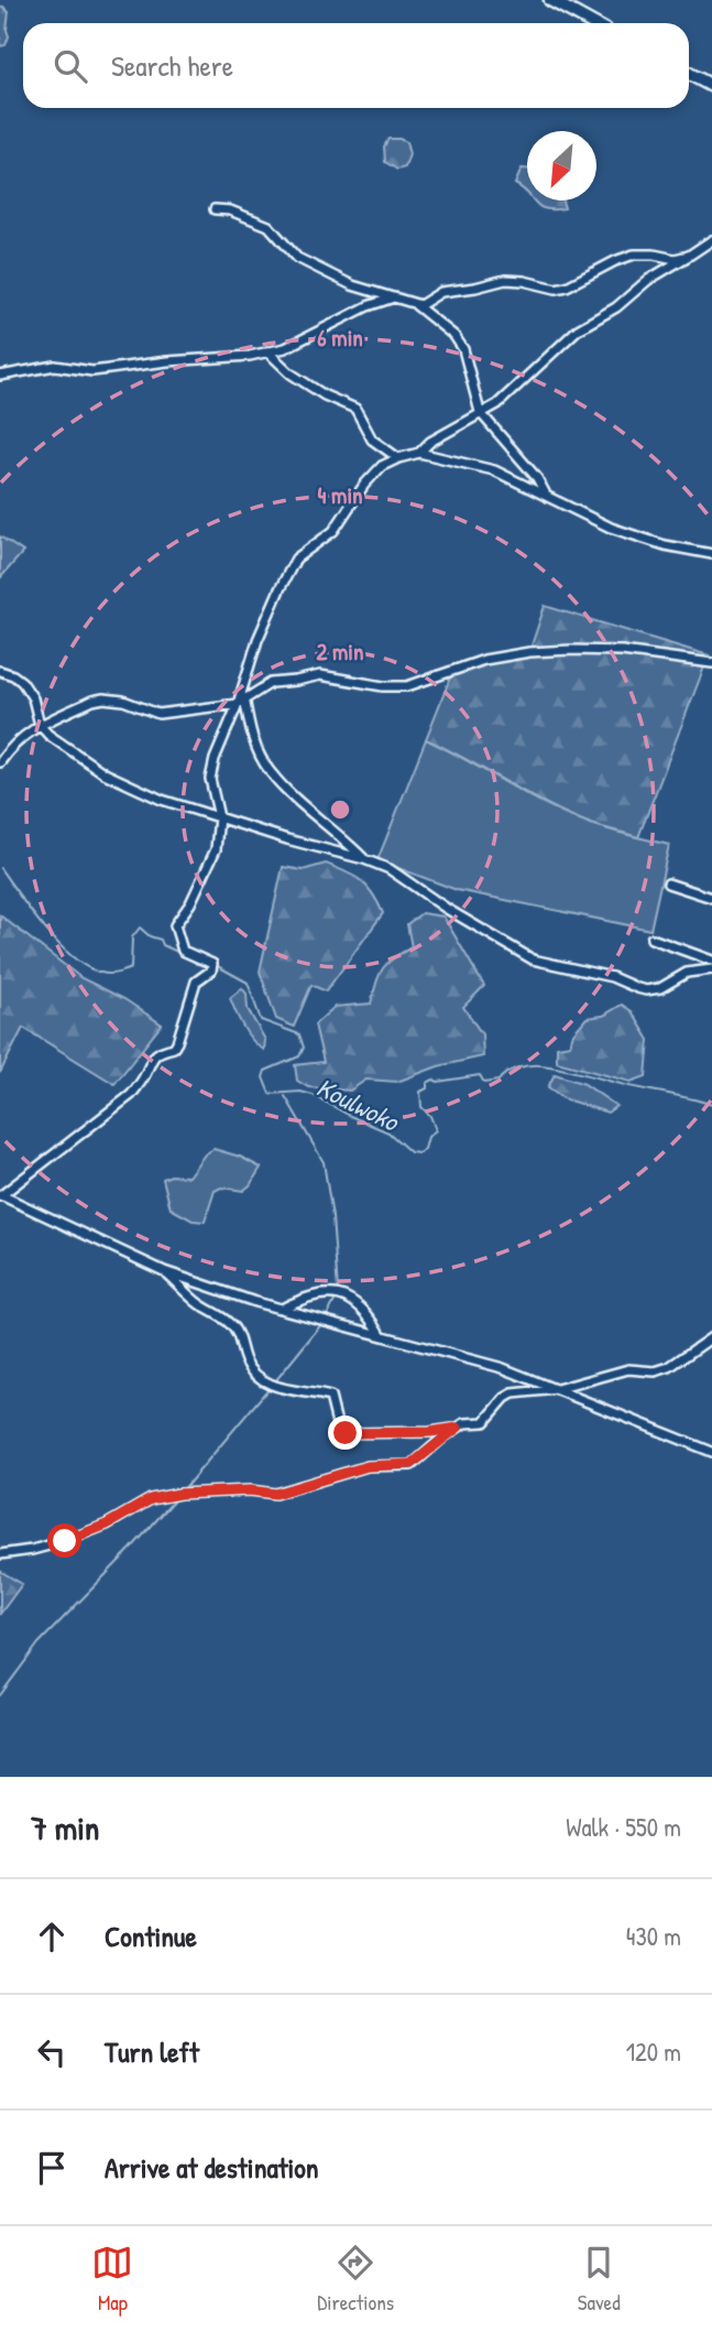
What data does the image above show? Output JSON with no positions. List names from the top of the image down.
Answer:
{
  "water": ["Koulwoko"],
  "north": "bottom left",
  "page": {
    "search": "Search here",
    "heading": ["7 min", "Walk · 550 m"],
    "list": [
      ["Continue", "430 m"],
      ["Turn left", "120 m"],
      "Arrive at destination"
    ],
    "nav": ["Map", "Directions", "Saved"]
  },
  "rings": ["6 min", "4 min", "2 min"]
}
